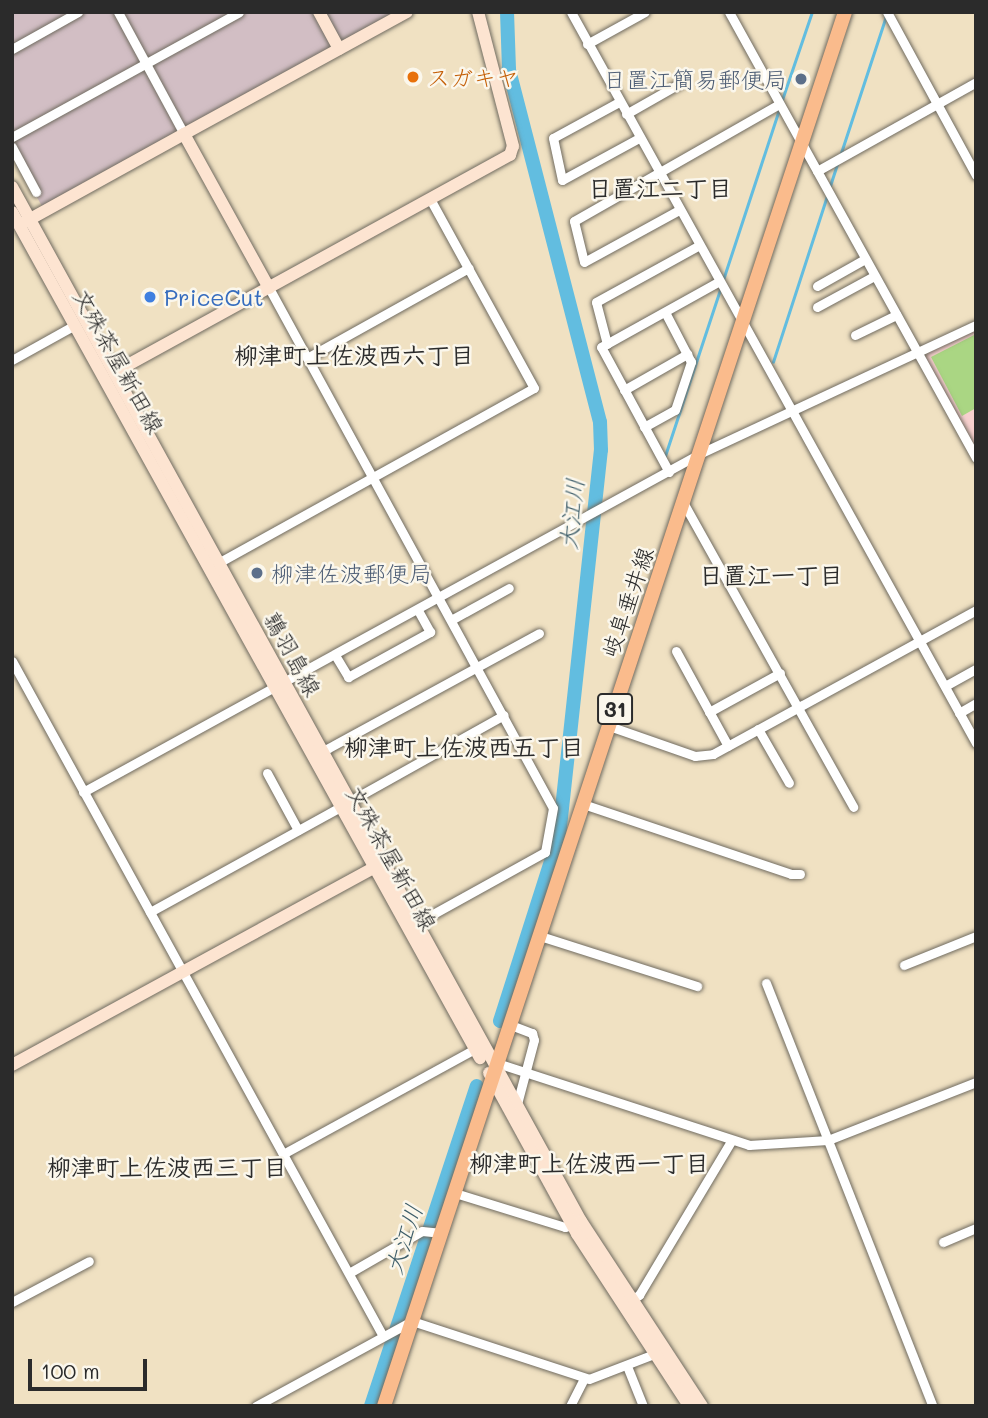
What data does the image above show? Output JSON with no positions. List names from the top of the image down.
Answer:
{
  "streets": {
    "main road": [
      "文殊茶屋新田線",
      "岐阜垂井線",
      "鶉羽島線",
      "31"
    ]
  },
  "crossings": [
    ["文殊茶屋新田線", "岐阜垂井線"],
    ["文殊茶屋新田線", "鶉羽島線"],
    ["岐阜垂井線", "鶉羽島線"]
  ],
  "districts": [
    "日置江二丁目",
    "柳津町上佐波西六丁目",
    "日置江一丁目",
    "柳津町上佐波西五丁目",
    "柳津町上佐波西一丁目",
    "柳津町上佐波西三丁目"
  ],
  "water": ["大江川"],
  "places": [
    "スガキヤ",
    "日置江簡易郵便局",
    "PriceCut",
    "柳津佐波郵便局"
  ],
  "scale_bar": "100 m"
}
